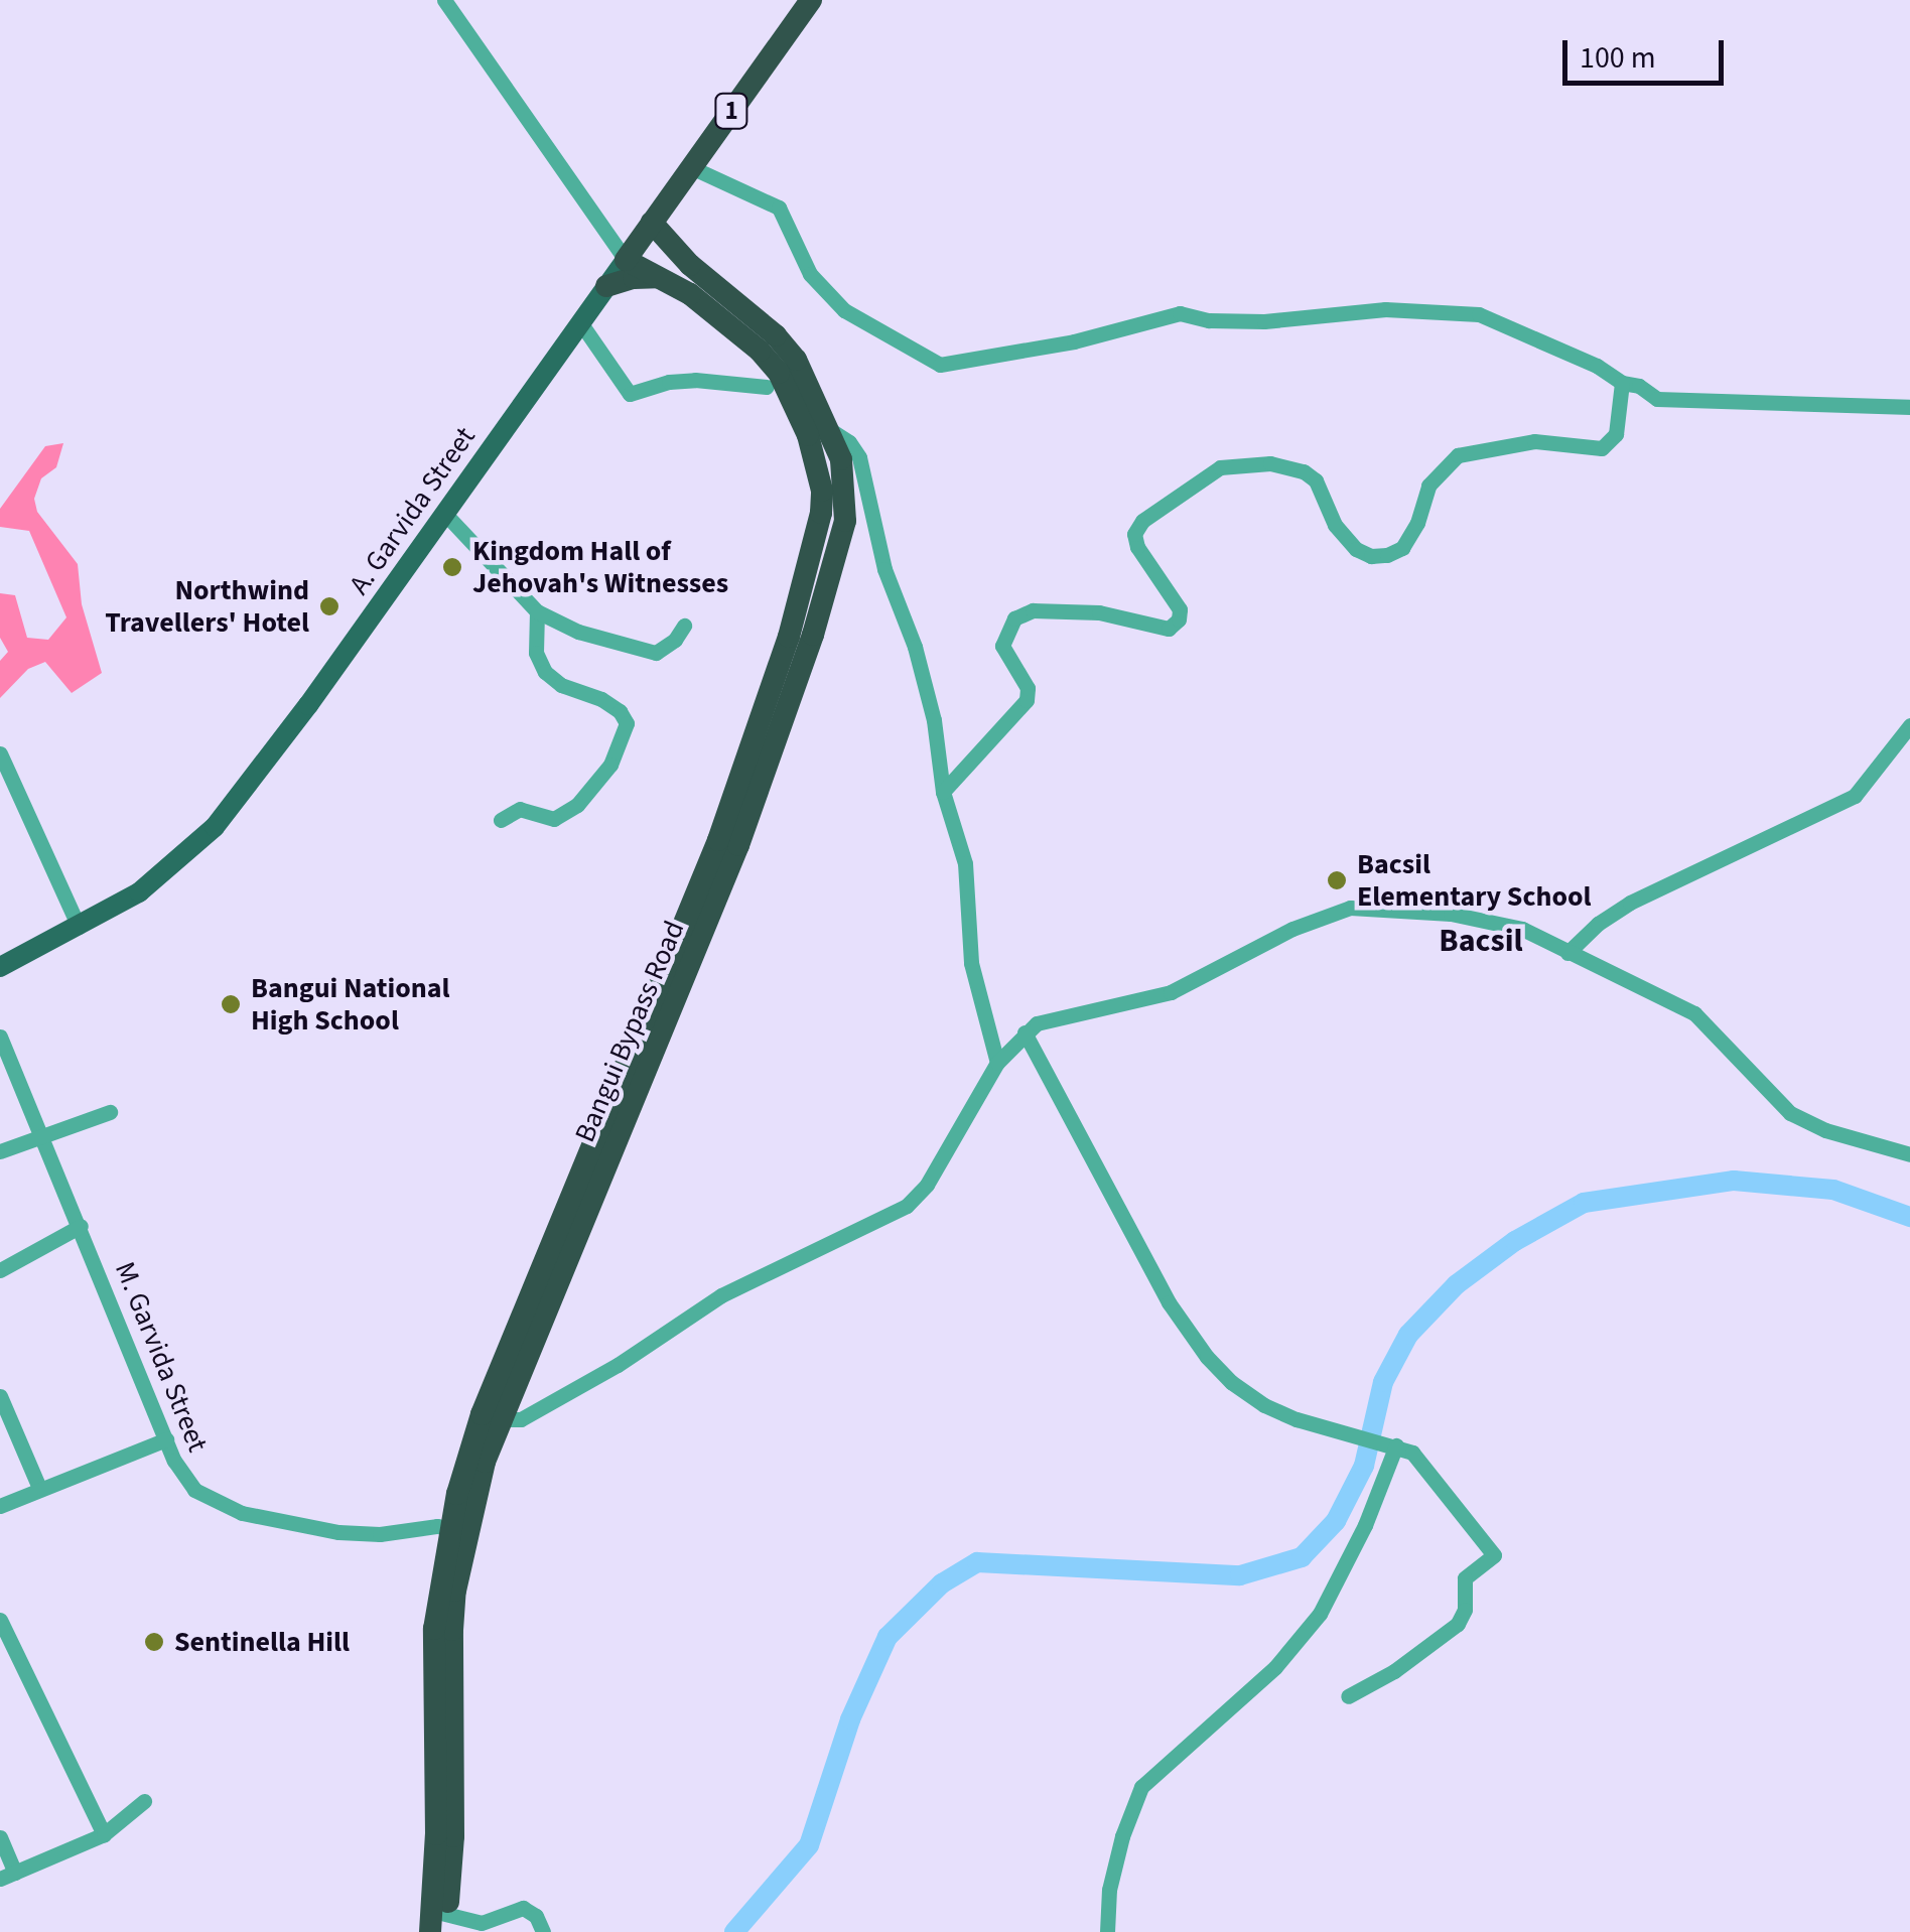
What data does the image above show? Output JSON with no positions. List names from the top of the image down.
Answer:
{
  "streets": {
    "highway": ["1", "Bangui Bypass Road"],
    "main road": ["A. Garvida Street"],
    "street": ["M. Garvida Street"]
  },
  "crossings": [
    ["1", "A. Garvida Street"],
    ["1", "Bangui Bypass Road"],
    ["A. Garvida Street", "Bangui Bypass Road"],
    ["Bangui Bypass Road", "M. Garvida Street"]
  ],
  "districts": ["Bacsil"],
  "places": [
    "Kingdom Hall of Jehovah's Witnesses",
    "Northwind Travellers' Hotel",
    "Bacsil Elementary School",
    "Bangui National High School",
    "Sentinella Hill"
  ],
  "scale_bar": "100 m"
}
